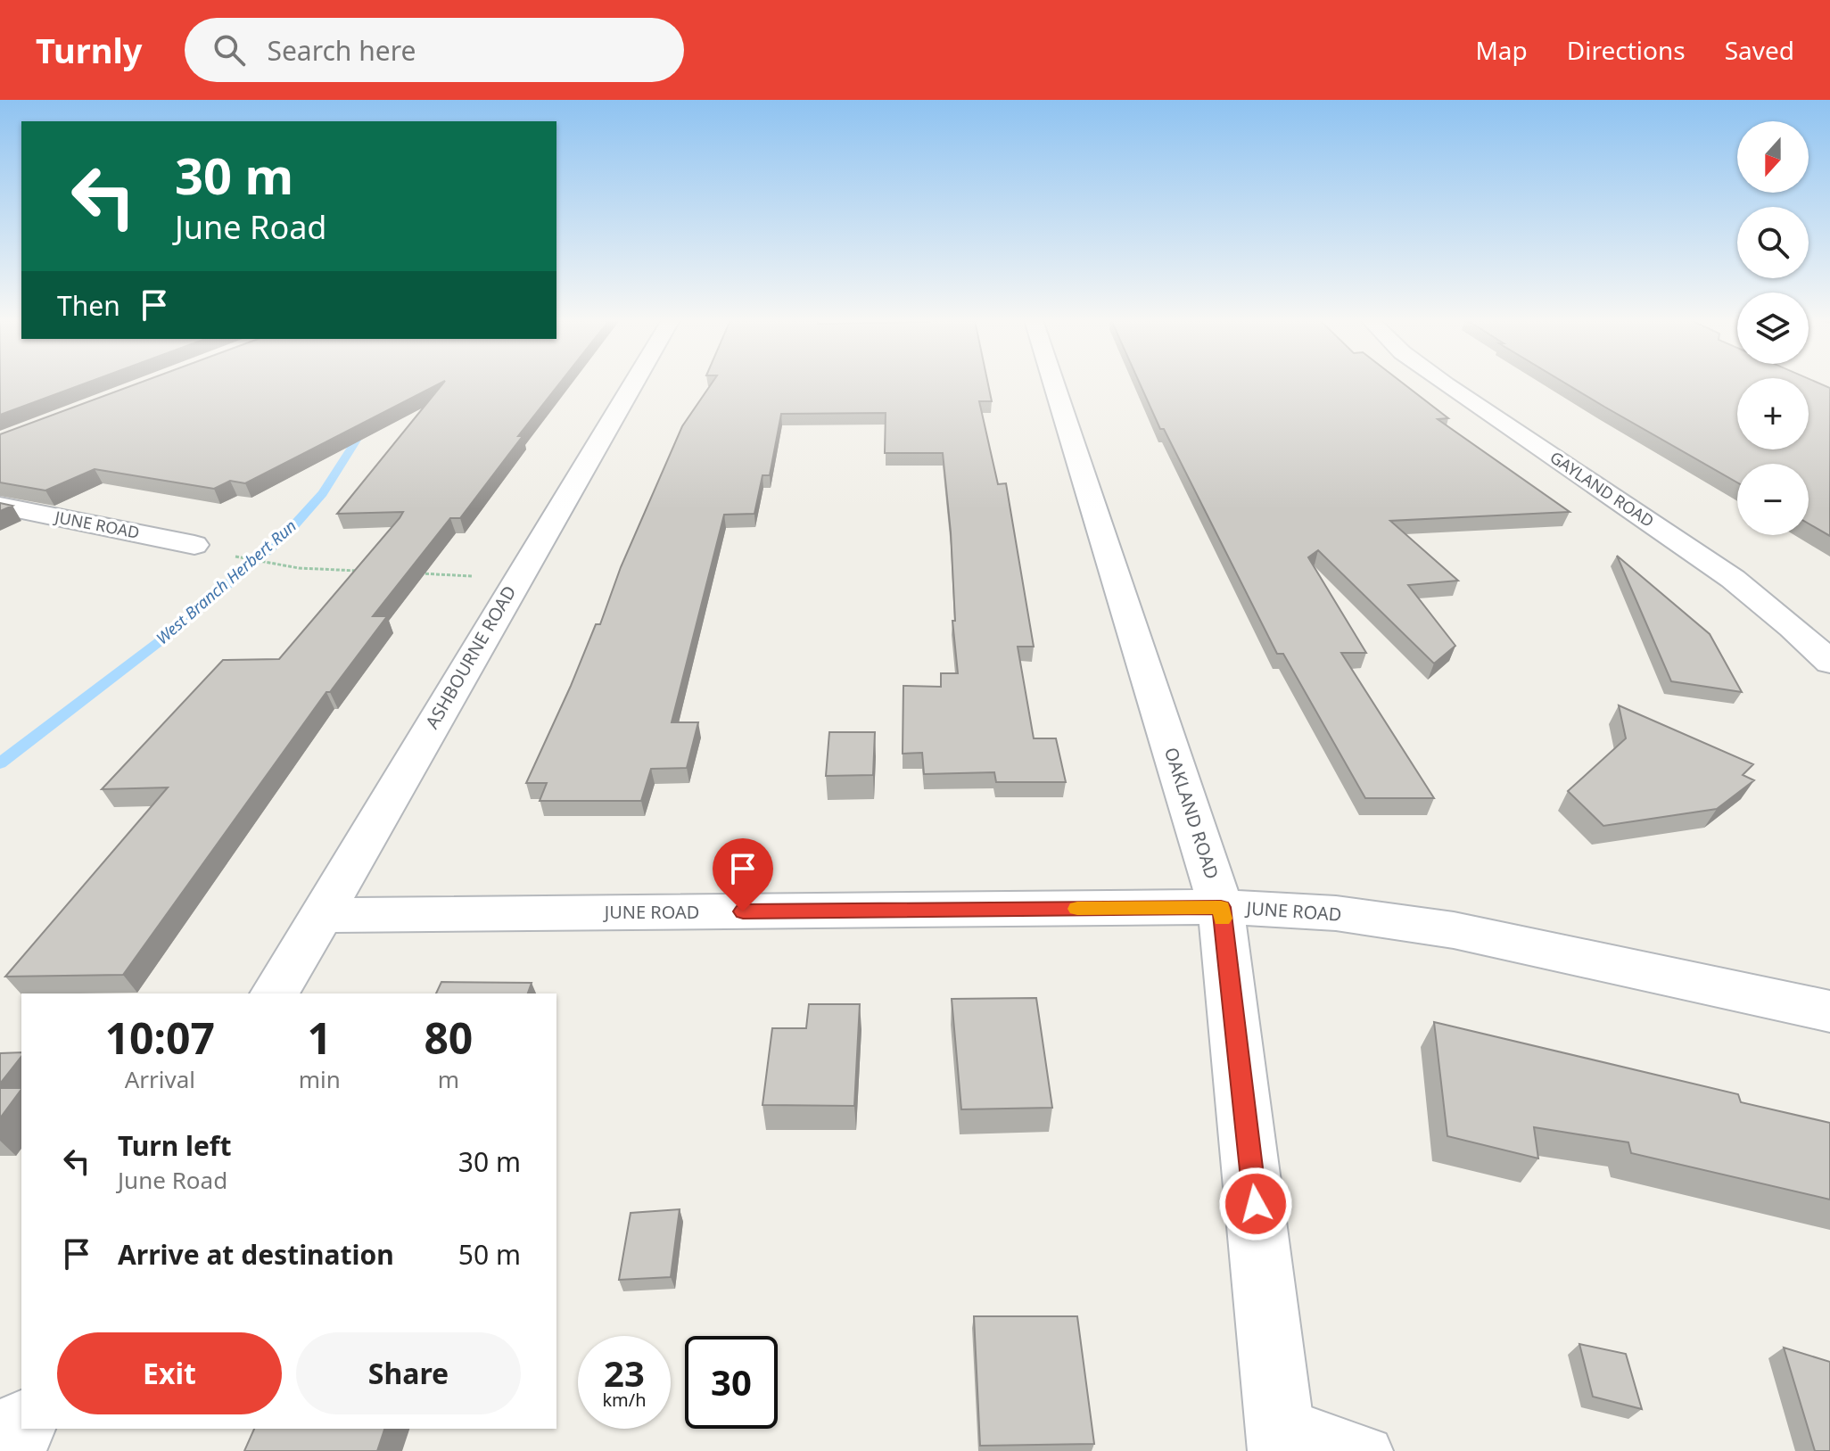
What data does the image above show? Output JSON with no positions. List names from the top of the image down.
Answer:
{
  "streets": {
    "street": [
      "GAYLAND ROAD",
      "JUNE ROAD",
      "ASHBOURNE ROAD",
      "OAKLAND ROAD"
    ]
  },
  "crossings": [
    ["JUNE ROAD", "ASHBOURNE ROAD"],
    ["JUNE ROAD", "OAKLAND ROAD"]
  ],
  "water": ["West Branch Herbert Run"],
  "north": "bottom",
  "page": {
    "header": "Turnly",
    "search": "Search here",
    "nav": ["Map", "Directions", "Saved"],
    "map_buttons": ["+", "−"],
    "turn": ["30 m", "June Road"],
    "then": "Then",
    "eta": [
      "10:07",
      "Arrival",
      "1",
      "min",
      "80",
      "m"
    ],
    "list": [
      {
        "name": "Turn left",
        "note": "June Road",
        "value": "30 m"
      },
      {
        "name": "Arrive at destination",
        "value": "50 m"
      }
    ],
    "buttons": ["Exit", "Share"],
    "speed": "23 km/h",
    "limit": "30"
  }
}
